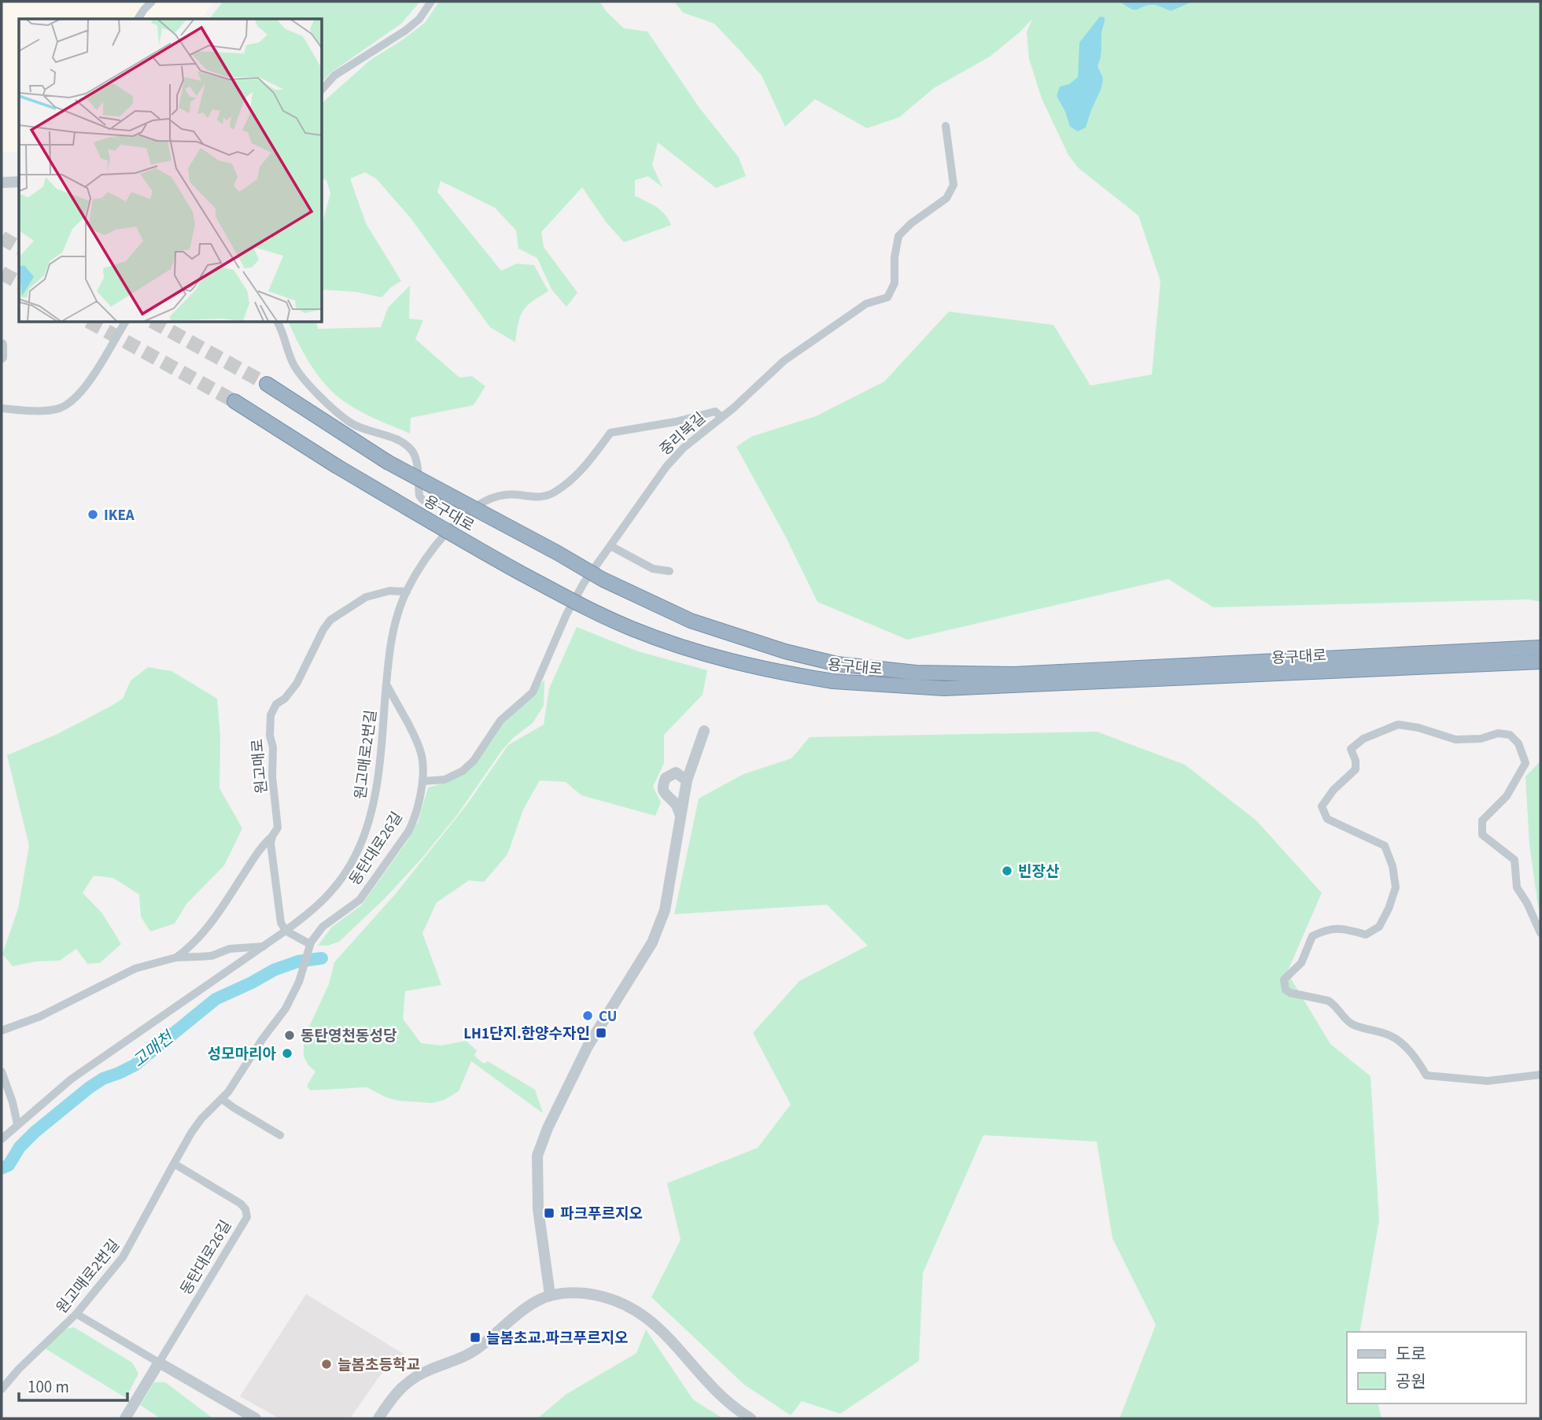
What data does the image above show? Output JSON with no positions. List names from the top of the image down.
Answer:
{
  "streets": {
    "highway": ["용구대로"],
    "street": [
      "중리북길",
      "원고매로2번길",
      "원고매로",
      "동탄대로26길"
    ]
  },
  "crossings": [
    ["중리북길", "동탄대로26길"],
    ["원고매로2번길", "원고매로"],
    ["원고매로2번길", "동탄대로26길"]
  ],
  "water": ["고매천"],
  "places": {
    "other": [
      "IKEA",
      "빈장산",
      "CU",
      "동탄영천동성당",
      "성모마리아",
      "늘봄초등학교"
    ],
    "transit": ["LH1단지.한양수자인", "파크푸르지오", "늘봄초교.파크푸르지오"]
  },
  "legend": ["도로", "공원"],
  "scale_bar": "100 m"
}
